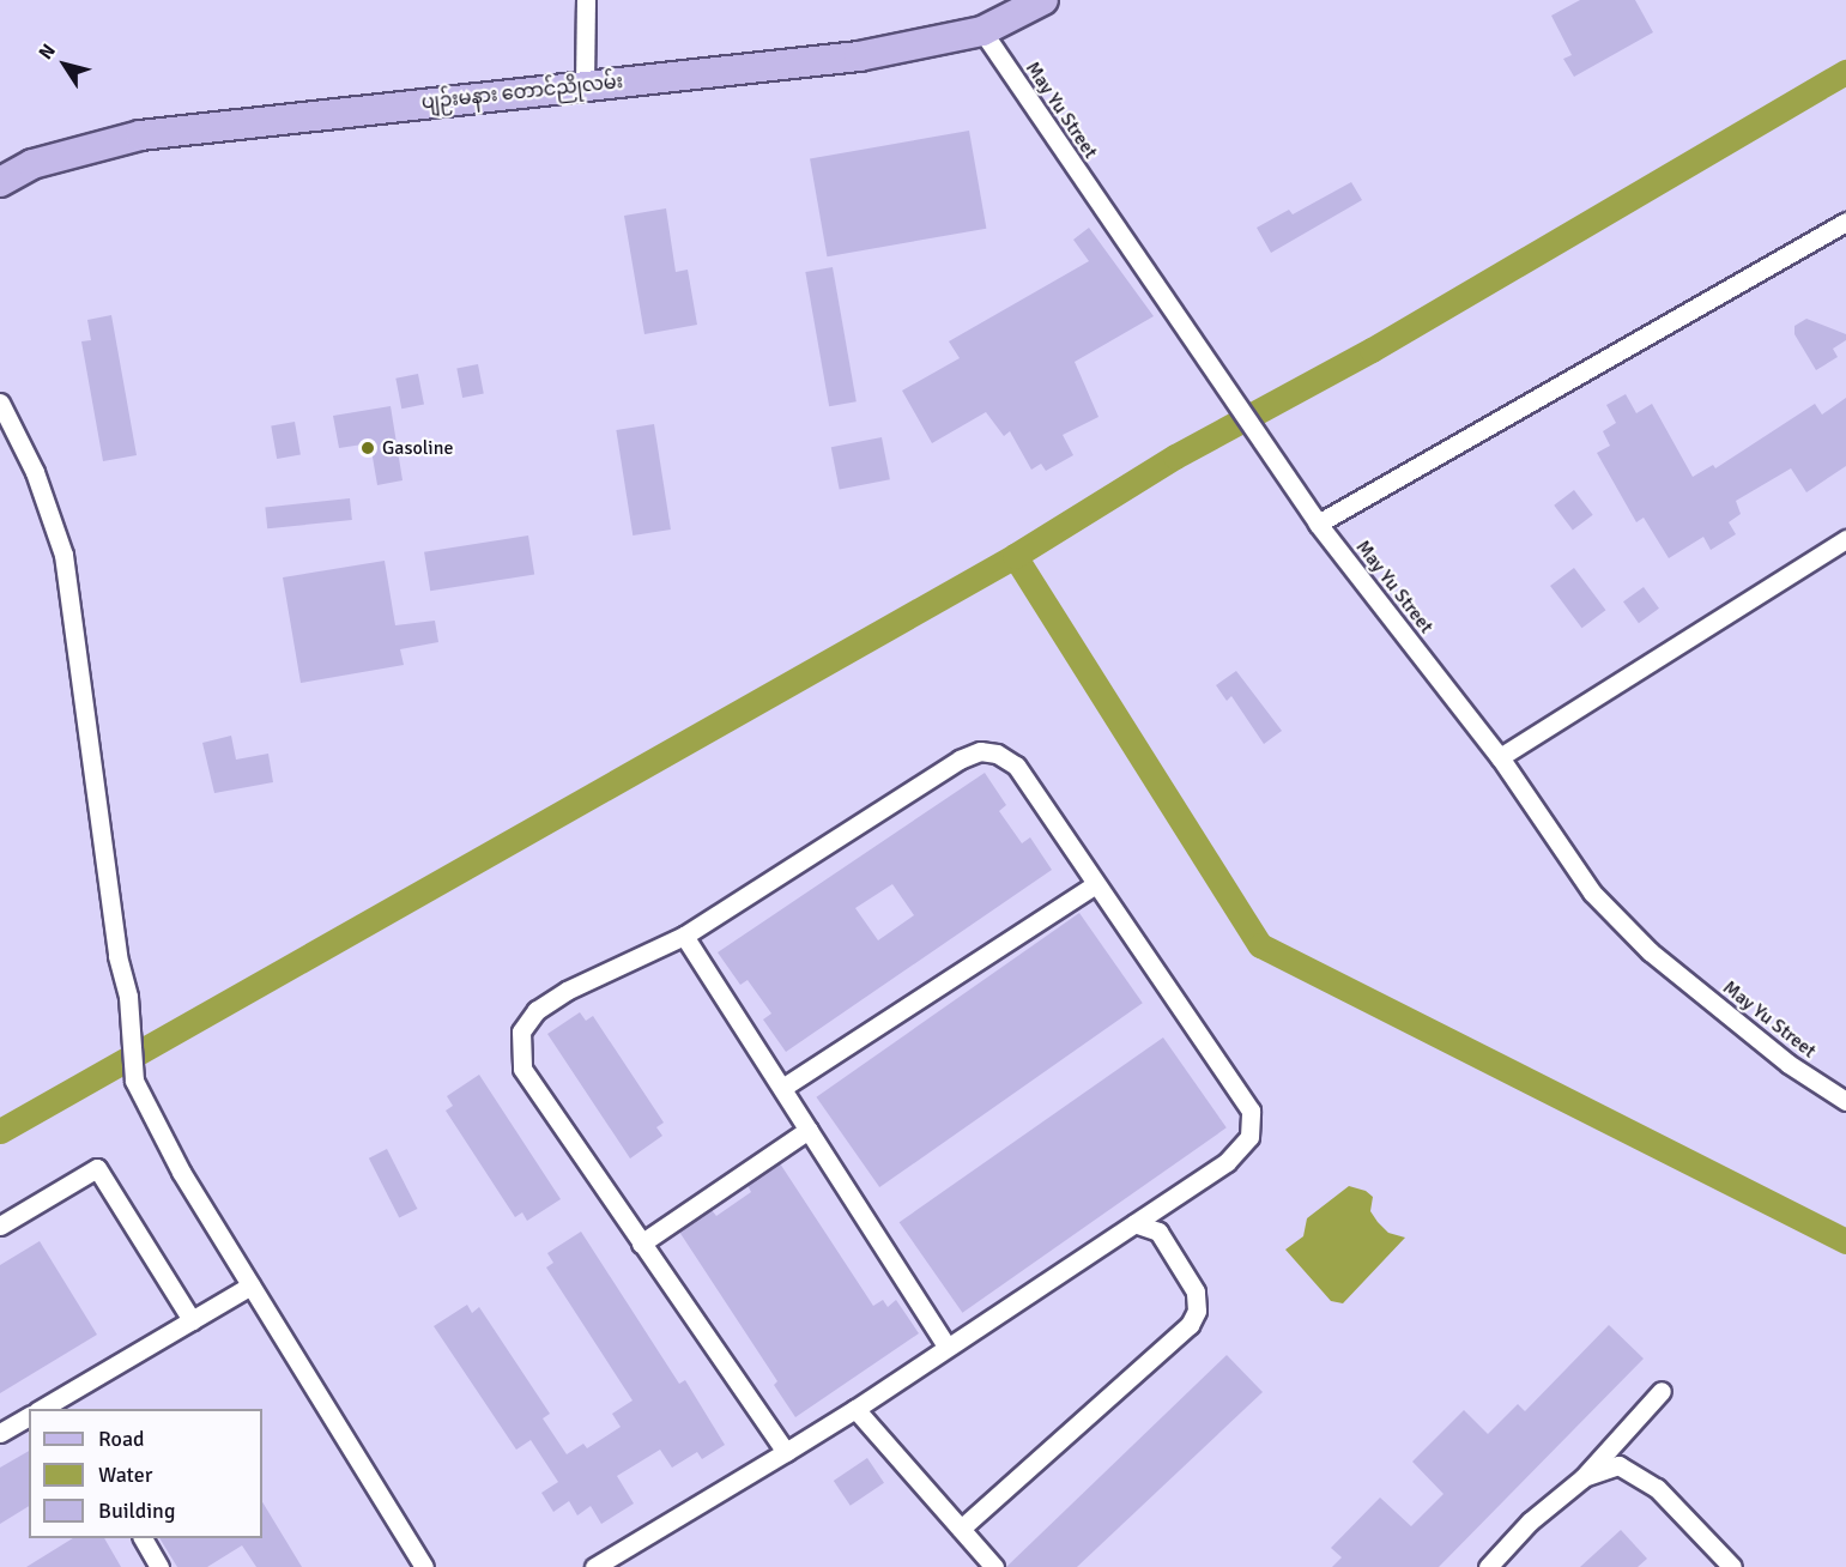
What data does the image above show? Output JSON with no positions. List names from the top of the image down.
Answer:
{
  "streets": {
    "main road": ["ပျဉ်းမနား တောင်ညိုလမ်း"],
    "street": ["May Yu Street"]
  },
  "crossings": [
    ["ပျဉ်းမနား တောင်ညိုလမ်း", "May Yu Street"]
  ],
  "places": ["Gasoline"],
  "legend": ["Road", "Water", "Building"],
  "north": "top left"
}
